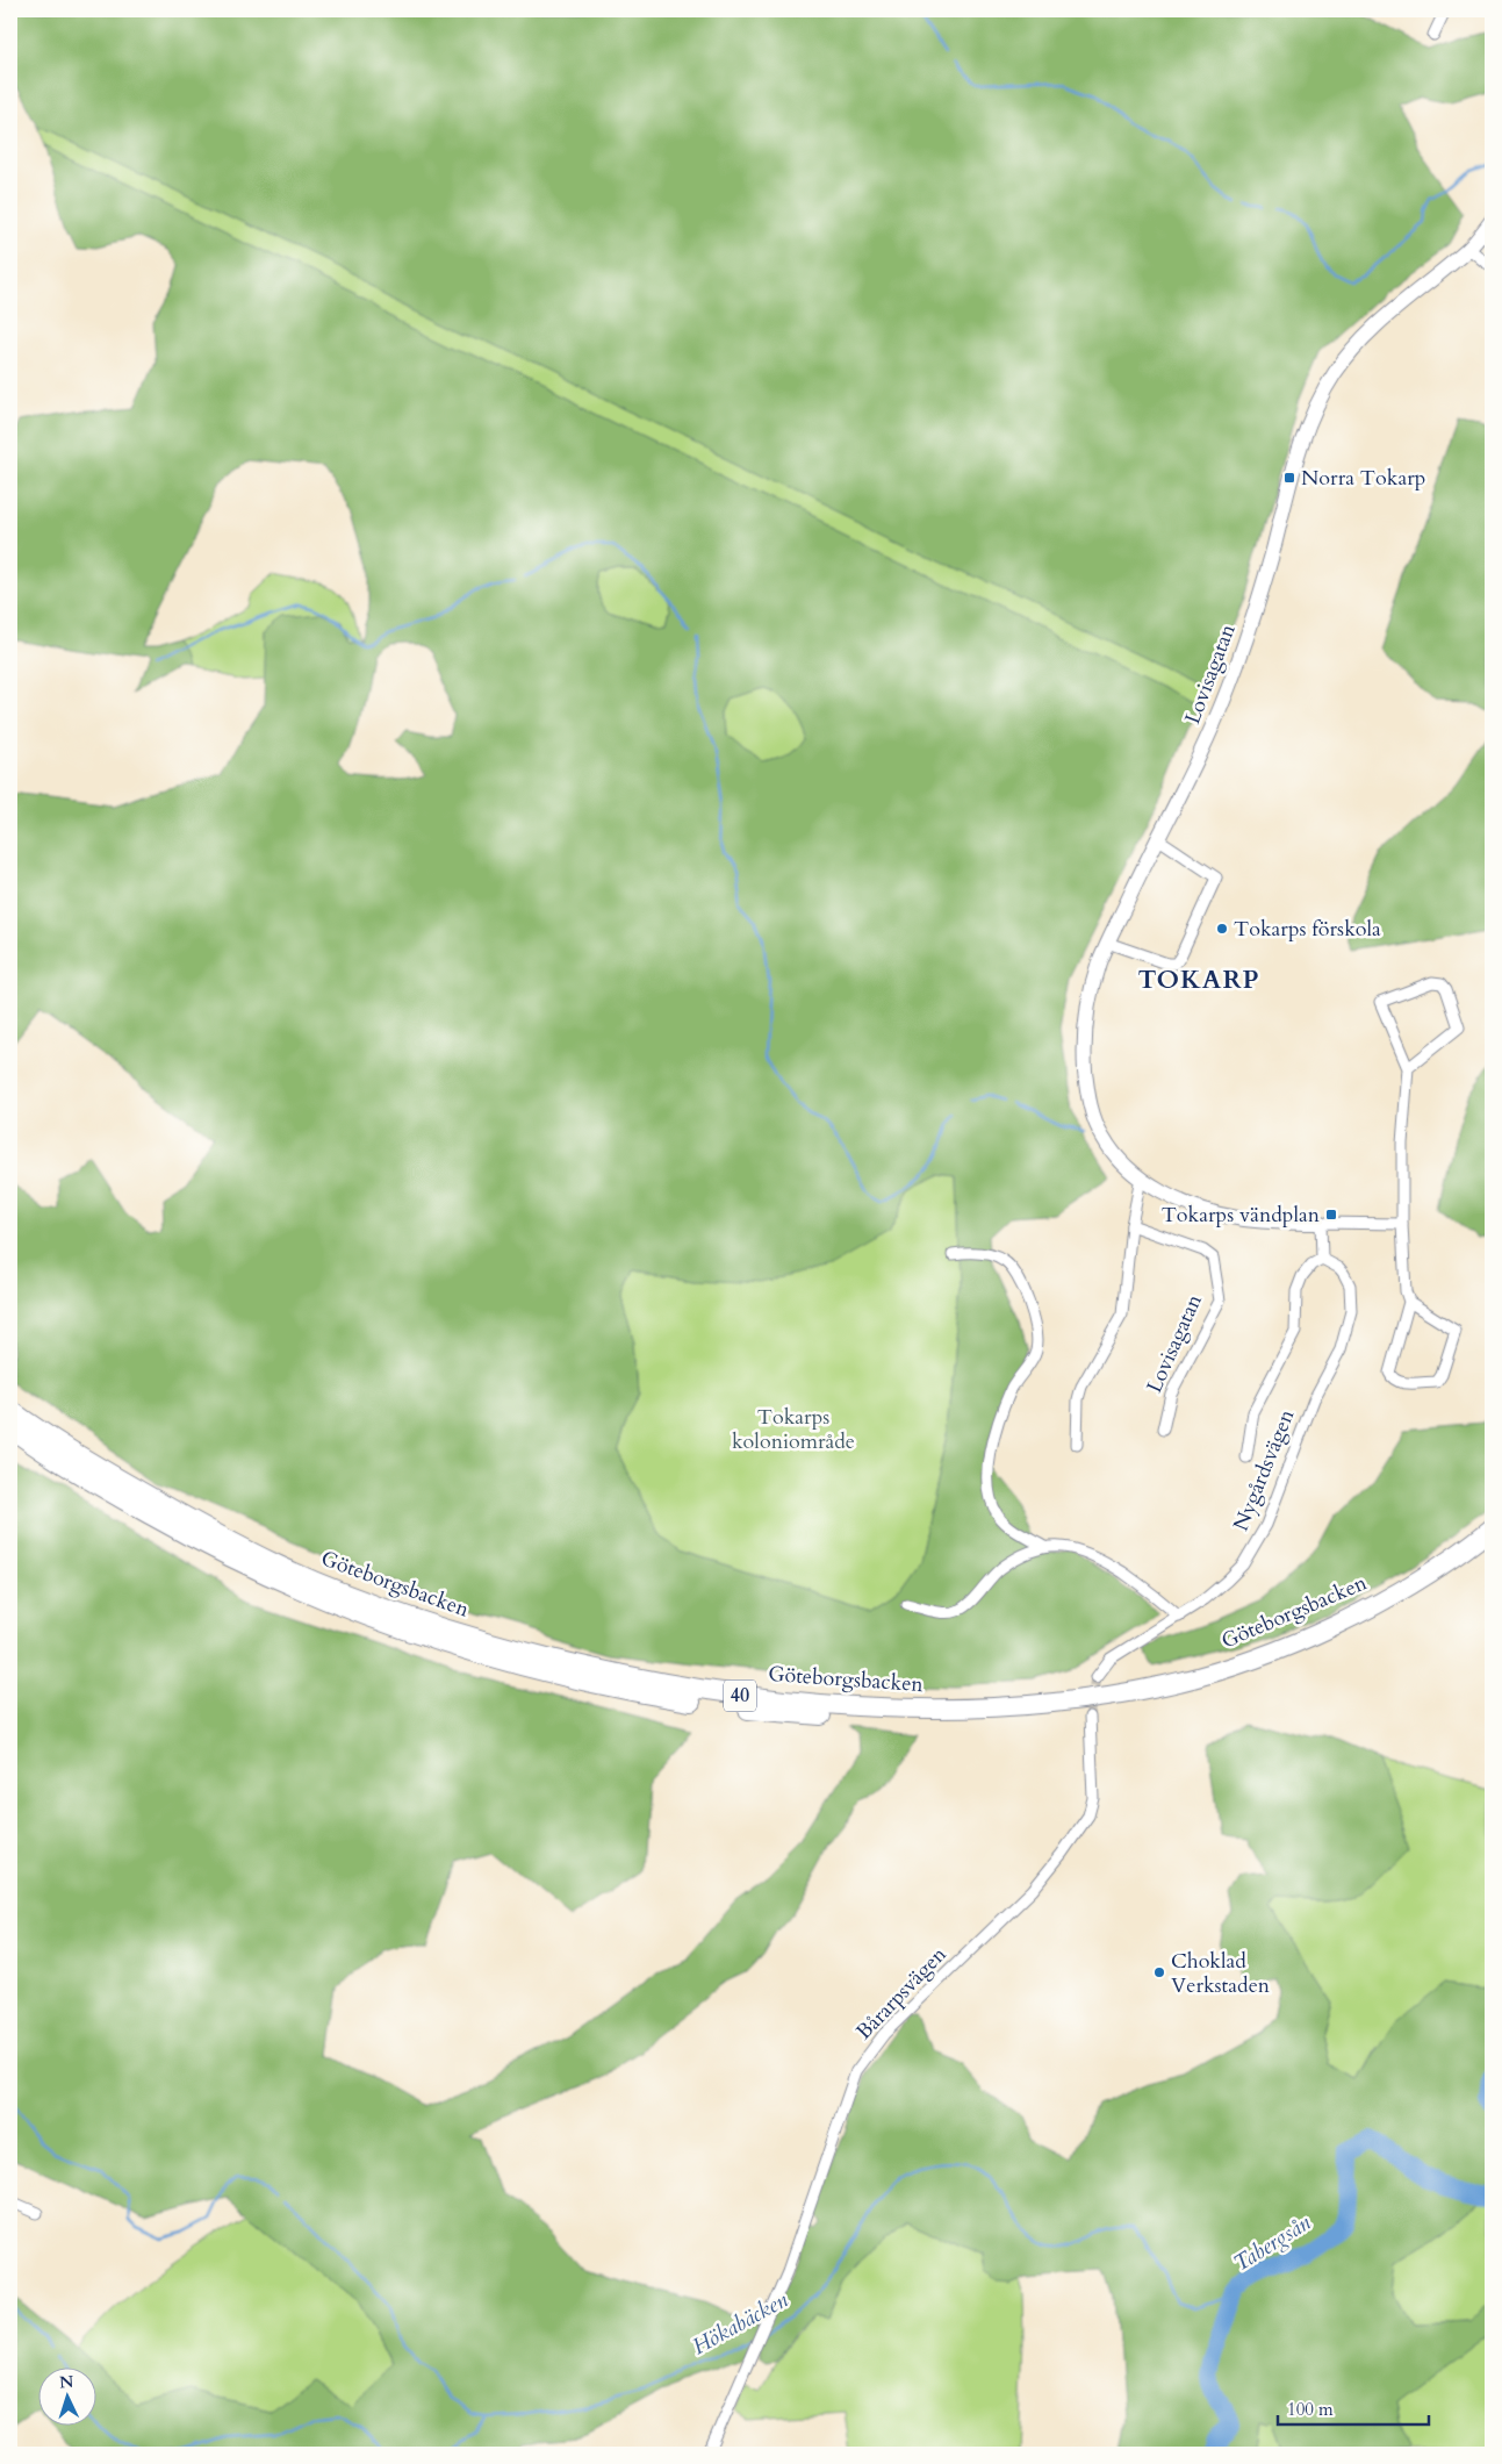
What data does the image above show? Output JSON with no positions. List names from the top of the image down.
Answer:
{
  "streets": {
    "highway": ["Göteborgsbacken", "40"],
    "street": ["Lovisagatan", "Nygårdsvägen", "Bårarpsvägen"]
  },
  "districts": ["TOKARP"],
  "water": ["Tabergsån", "Hökabäcken"],
  "parks": ["Tokarps koloniområde"],
  "places": {
    "transit": ["Norra Tokarp", "Tokarps vändplan"],
    "other": ["Tokarps förskola", "Choklad Verkstaden"]
  },
  "scale_bar": "100 m",
  "north": "top"
}
